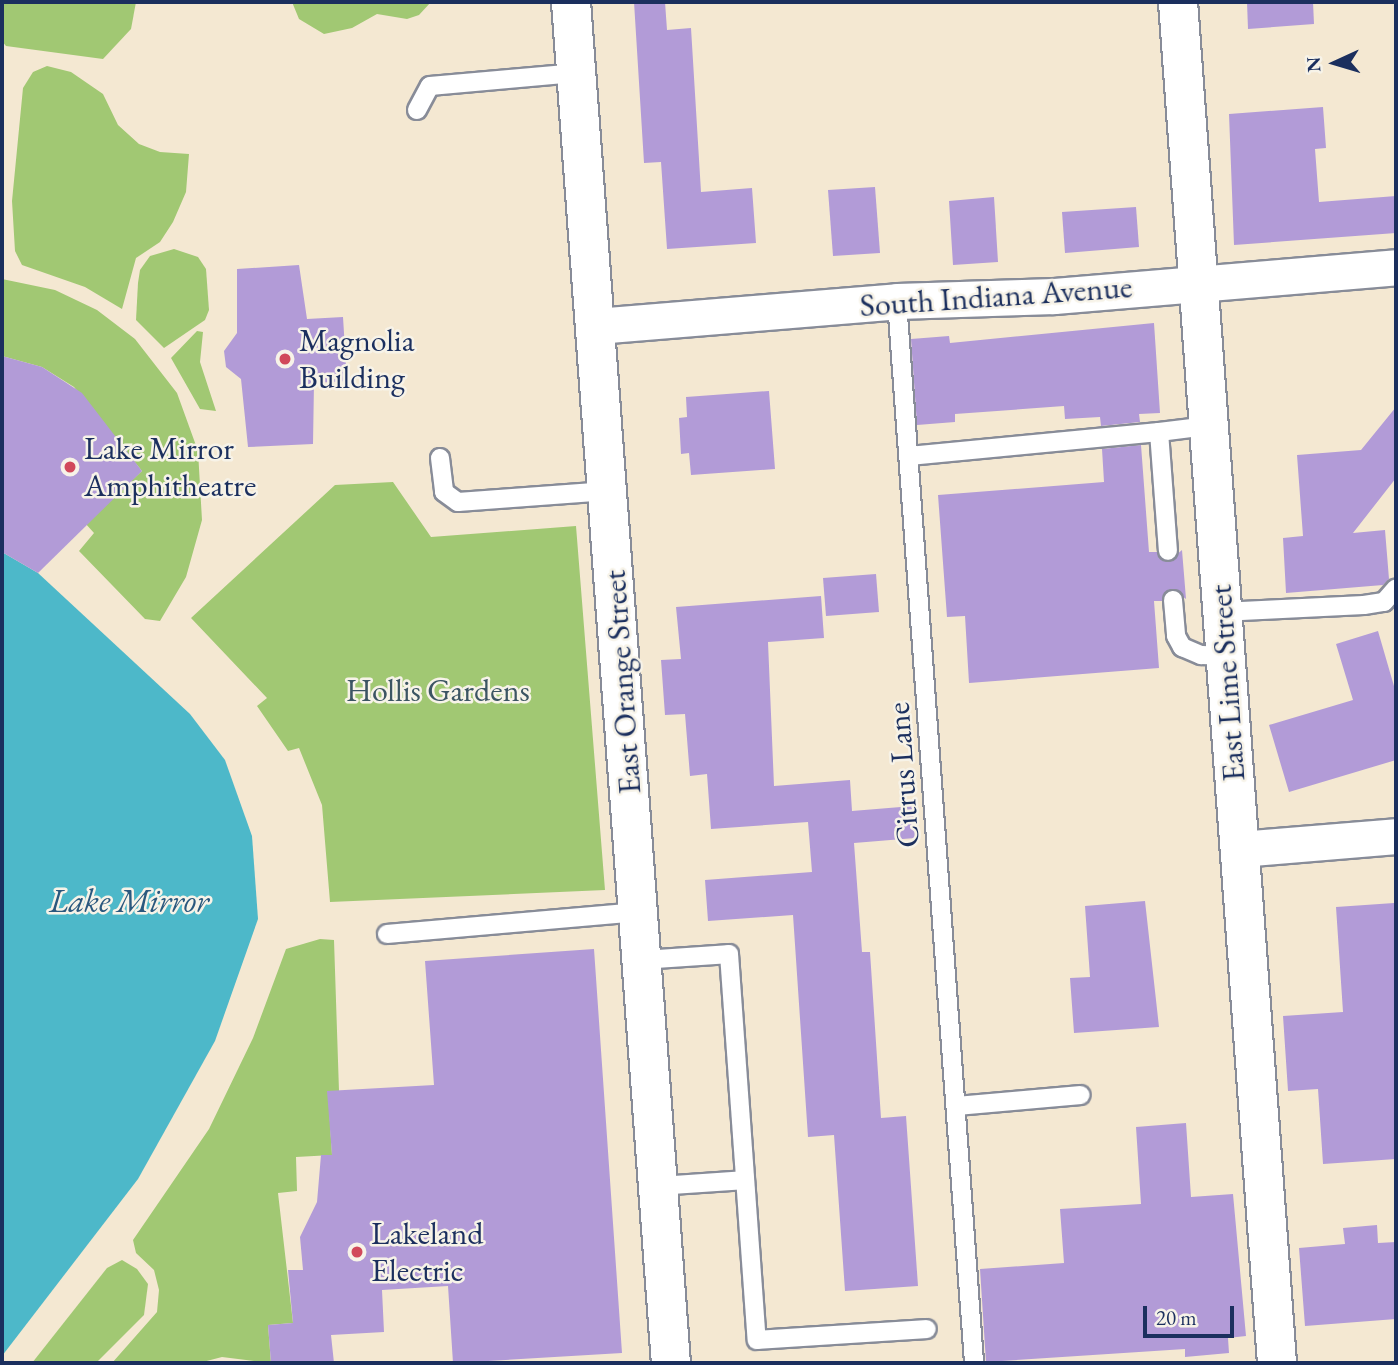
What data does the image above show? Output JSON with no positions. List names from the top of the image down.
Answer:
{
  "streets": {
    "street": ["South Indiana Avenue", "East Orange Street", "East Lime Street"],
    "lane": ["Citrus Lane"]
  },
  "crossings": [
    ["South Indiana Avenue", "East Orange Street"],
    ["South Indiana Avenue", "East Lime Street"],
    ["South Indiana Avenue", "Citrus Lane"]
  ],
  "water": ["Lake Mirror"],
  "parks": ["Hollis Gardens"],
  "places": ["Magnolia Building", "Lake Mirror Amphitheatre", "Lakeland Electric"],
  "scale_bar": "20 m",
  "north": "left"
}
